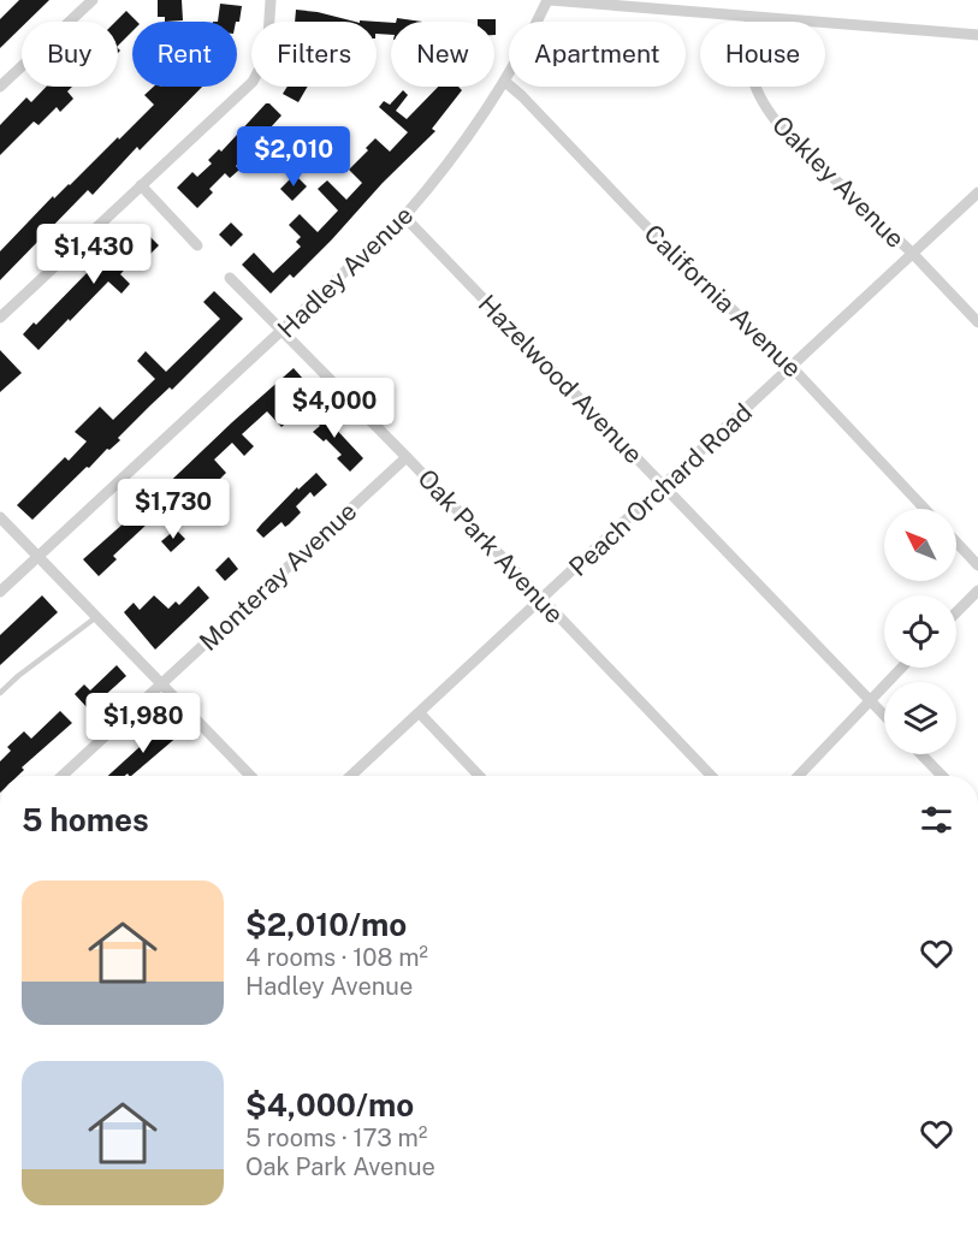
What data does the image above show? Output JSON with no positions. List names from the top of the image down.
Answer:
{
  "streets": {
    "street": [
      "Oakley Avenue",
      "Hadley Avenue",
      "California Avenue",
      "Hazelwood Avenue",
      "Peach Orchard Road",
      "Oak Park Avenue",
      "Monteray Avenue"
    ]
  },
  "crossings": [
    ["Oakley Avenue", "Peach Orchard Road"],
    ["Hadley Avenue", "California Avenue"],
    ["Hadley Avenue", "Hazelwood Avenue"],
    ["Hadley Avenue", "Oak Park Avenue"],
    ["California Avenue", "Peach Orchard Road"],
    ["Hazelwood Avenue", "Peach Orchard Road"],
    ["Peach Orchard Road", "Oak Park Avenue"],
    ["Oak Park Avenue", "Monteray Avenue"]
  ],
  "north": "top left",
  "page": {
    "chip": [
      "Buy",
      "Rent",
      "Filters",
      "New",
      "Apartment",
      "House"
    ],
    "price": [
      "$2,010",
      "$1,430",
      "$4,000",
      "$1,730",
      "$1,980"
    ],
    "heading": "5 homes",
    "list": [
      {
        "name": "$2,010/mo",
        "note": "4 rooms · 108 m² · Hadley Avenue"
      },
      {
        "name": "$4,000/mo",
        "note": "5 rooms · 173 m² · Oak Park Avenue"
      }
    ]
  }
}
